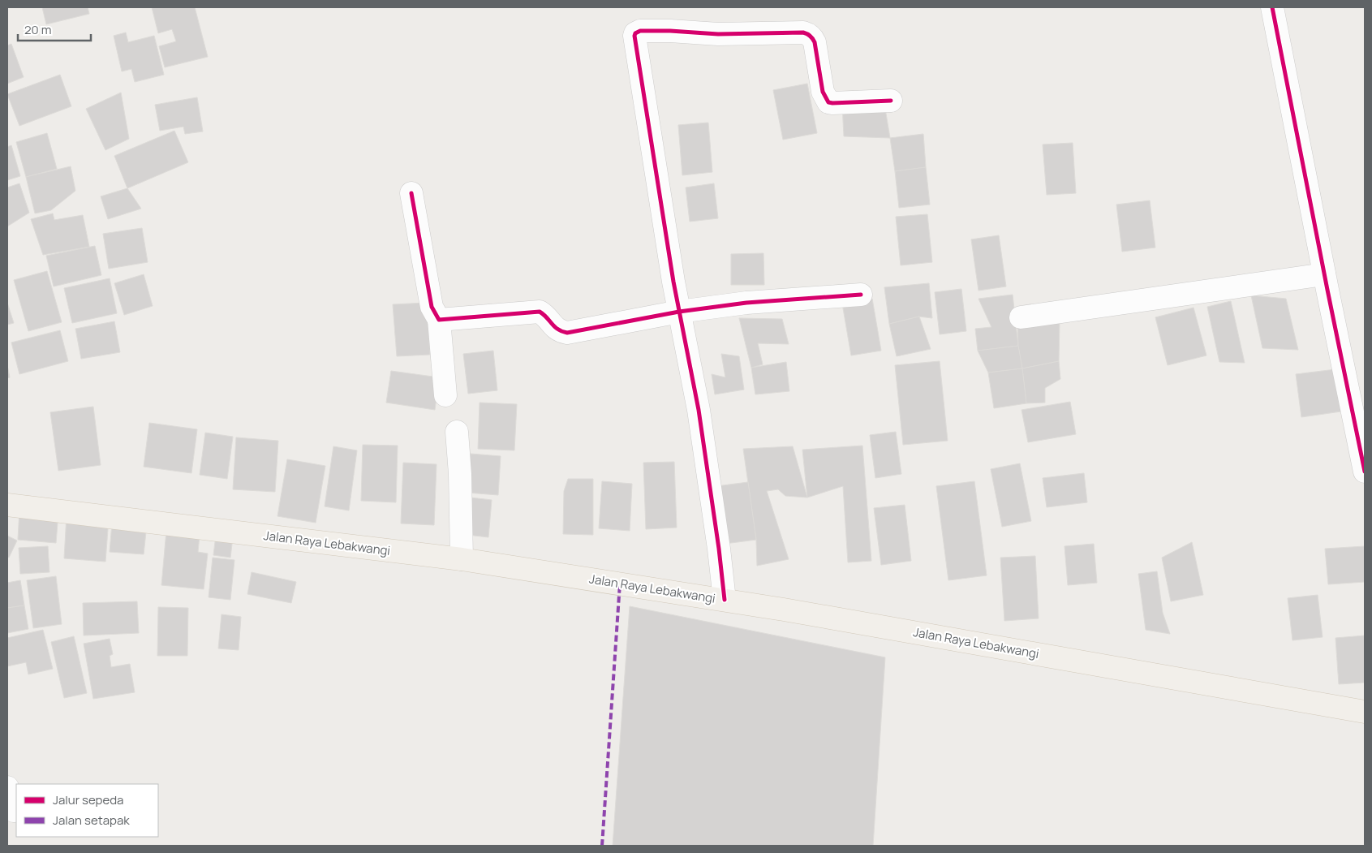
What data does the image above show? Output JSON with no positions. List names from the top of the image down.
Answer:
{
  "streets": {
    "main road": ["Jalan Raya Lebakwangi"]
  },
  "legend": ["Jalur sepeda", "Jalan setapak"],
  "scale_bar": "20 m"
}
